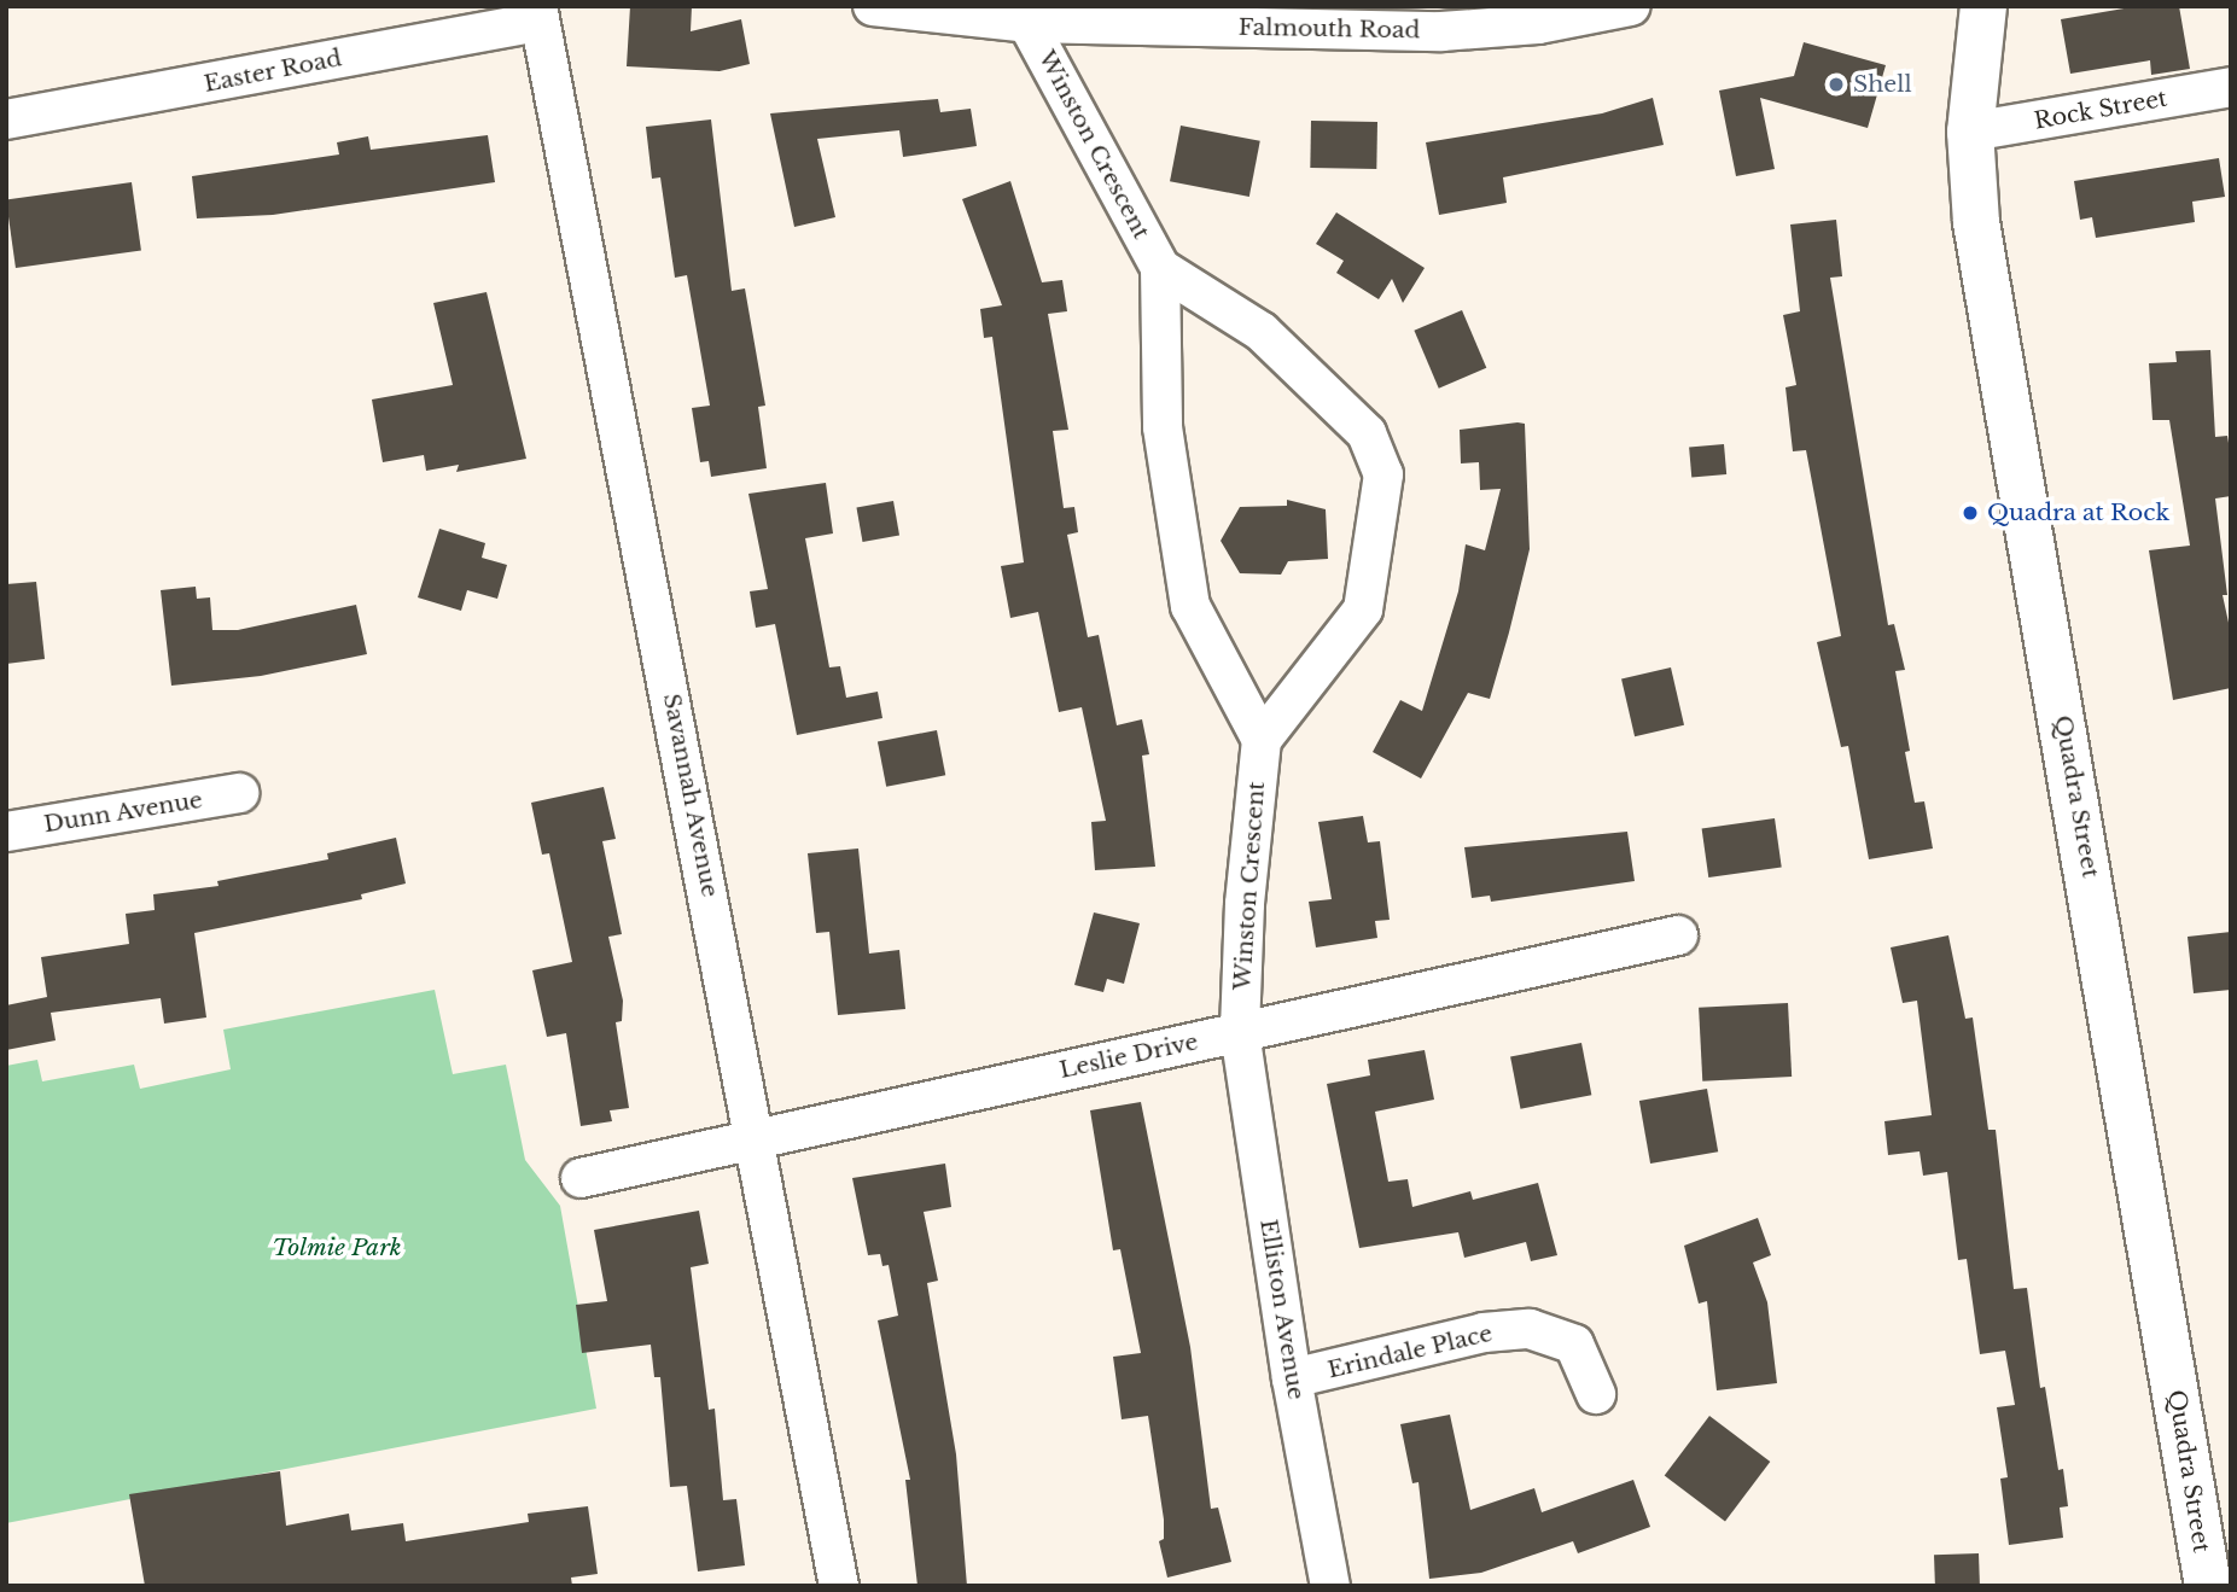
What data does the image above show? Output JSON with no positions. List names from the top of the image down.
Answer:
{
  "streets": {
    "main road": ["Quadra Street"],
    "street": [
      "Falmouth Road",
      "Easter Road",
      "Rock Street",
      "Winston Crescent",
      "Savannah Avenue",
      "Dunn Avenue",
      "Leslie Drive",
      "Elliston Avenue",
      "Erindale Place"
    ]
  },
  "crossings": [
    ["Falmouth Road", "Winston Crescent"],
    ["Easter Road", "Savannah Avenue"],
    ["Rock Street", "Quadra Street"],
    ["Winston Crescent", "Leslie Drive"],
    ["Winston Crescent", "Elliston Avenue"],
    ["Savannah Avenue", "Leslie Drive"],
    ["Leslie Drive", "Elliston Avenue"],
    ["Elliston Avenue", "Erindale Place"]
  ],
  "parks": ["Tolmie Park"],
  "places": ["Shell", "Quadra at Rock"]
}
